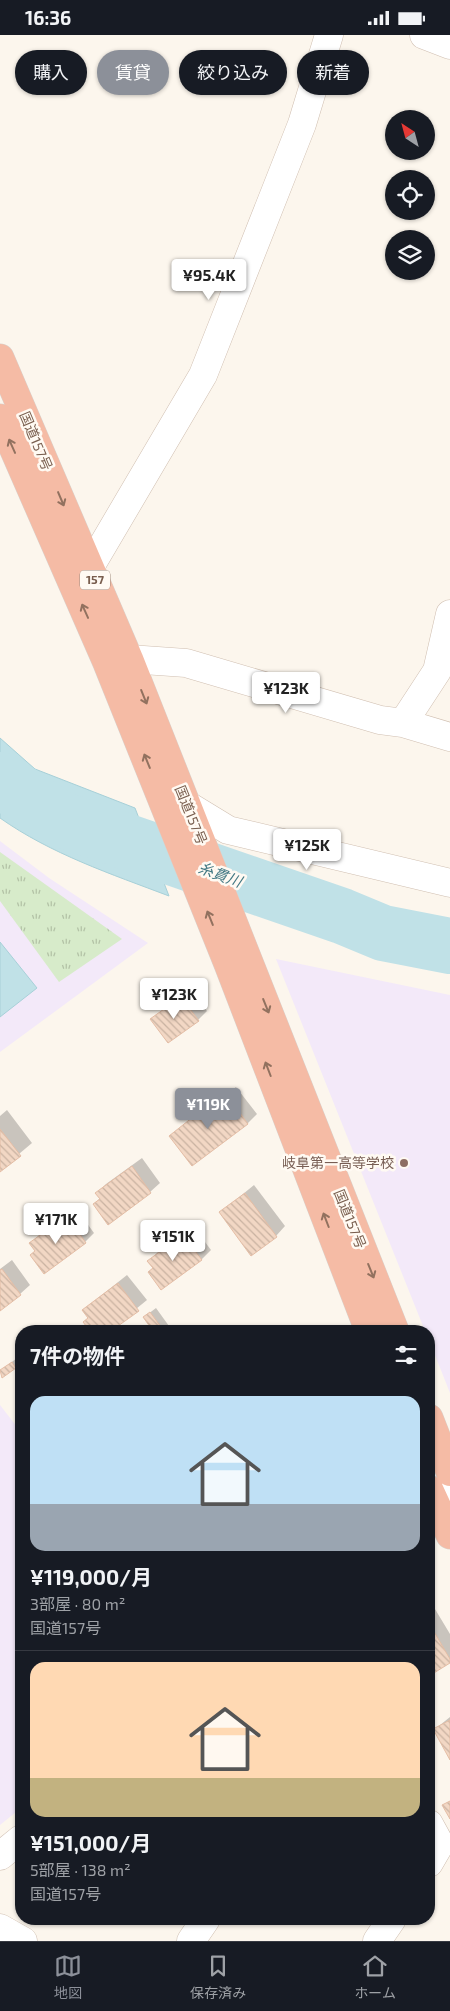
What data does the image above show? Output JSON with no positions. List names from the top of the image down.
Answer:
{
  "streets": {
    "highway": ["国道157号", "157"]
  },
  "water": ["糸貫川"],
  "places": ["岐阜第一高等学校"],
  "north": "top left",
  "page": {
    "status": "16:36",
    "chip": [
      "購入",
      "賃貸",
      "絞り込み",
      "新着"
    ],
    "price": [
      "¥95.4K",
      "¥123K",
      "¥125K",
      "¥123K",
      "¥119K",
      "¥171K",
      "¥151K"
    ],
    "heading": "7件の物件",
    "list": [
      {
        "name": "¥119,000/月",
        "note": "3部屋 · 80 m² · 国道157号"
      },
      {
        "name": "¥151,000/月",
        "note": "5部屋 · 138 m² · 国道157号"
      }
    ],
    "tabs": ["地図", "保存済み", "ホーム"]
  }
}
